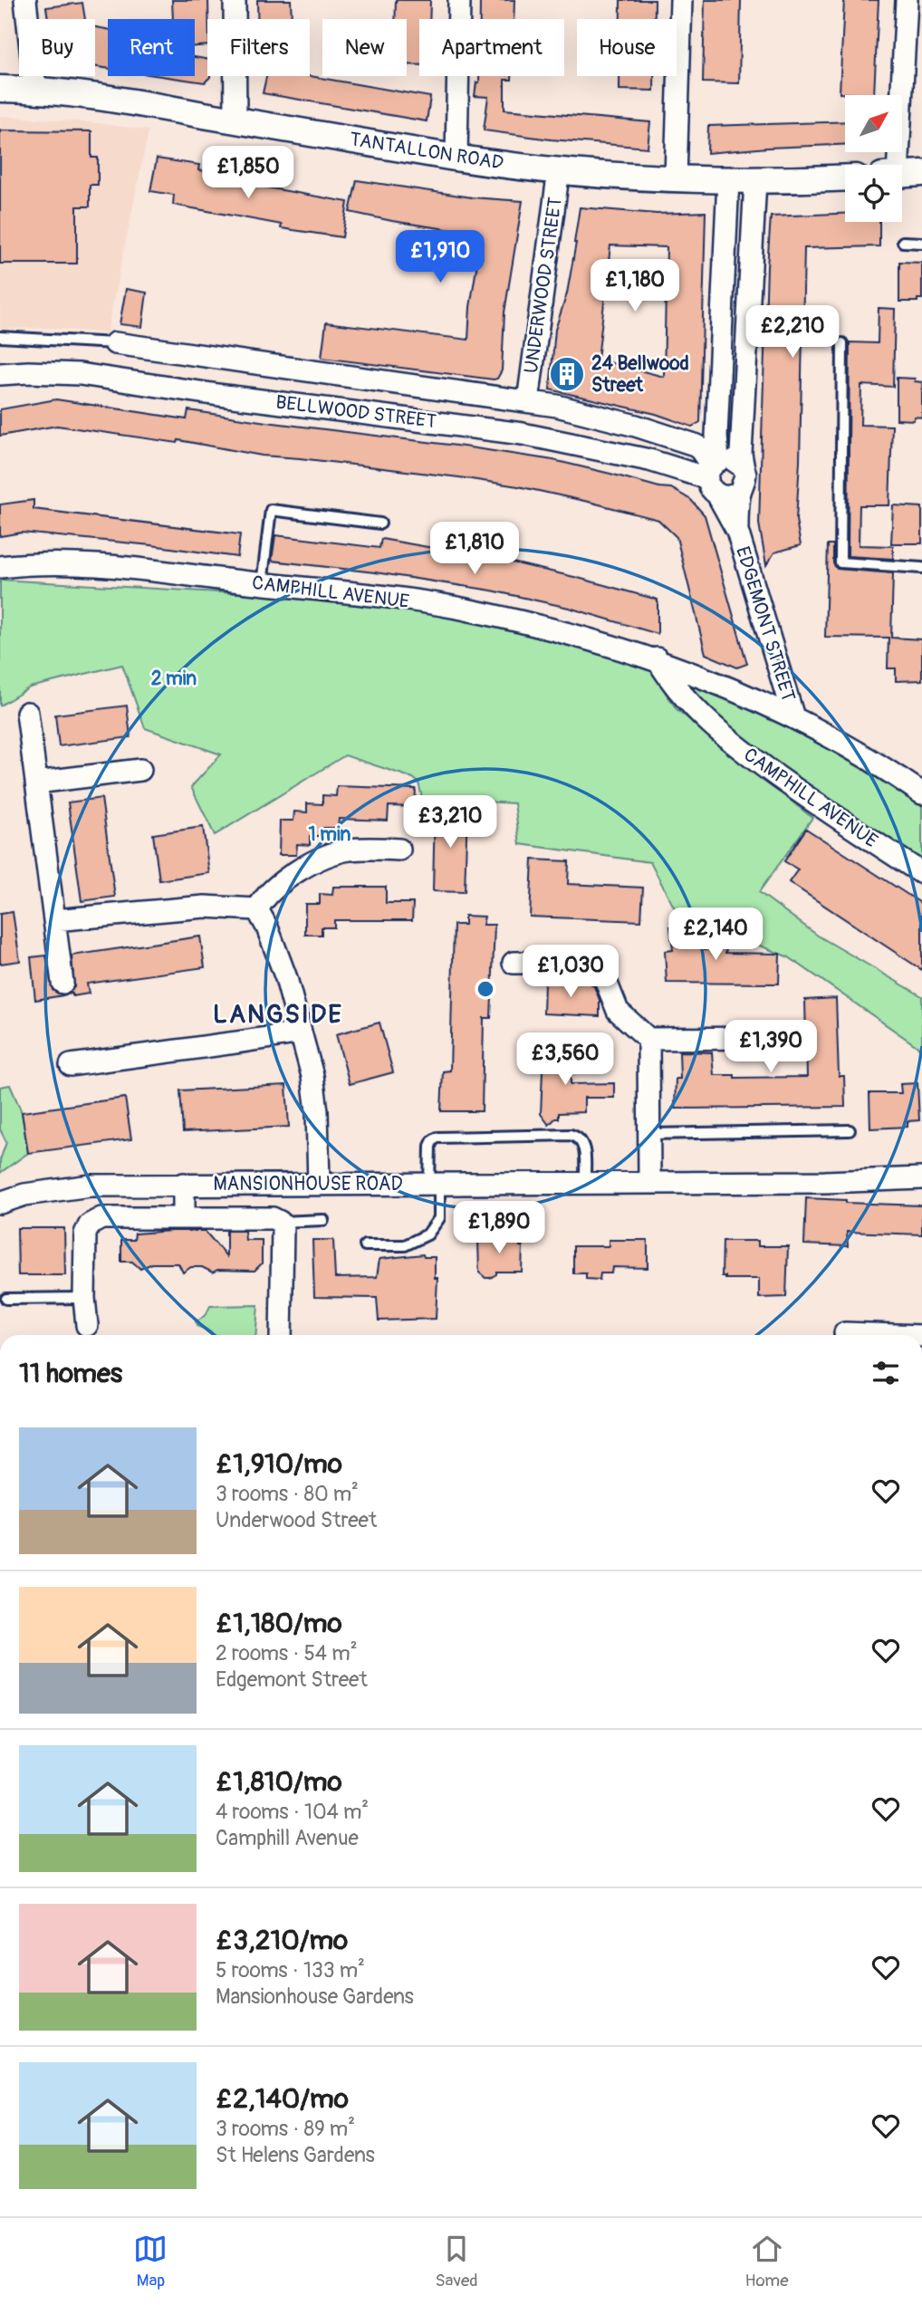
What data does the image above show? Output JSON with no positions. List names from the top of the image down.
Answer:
{
  "streets": {
    "street": [
      "TANTALLON ROAD",
      "UNDERWOOD STREET",
      "BELLWOOD STREET",
      "CAMPHILL AVENUE",
      "EDGEMONT STREET",
      "MANSIONHOUSE ROAD"
    ]
  },
  "crossings": [
    ["TANTALLON ROAD", "UNDERWOOD STREET"],
    ["TANTALLON ROAD", "EDGEMONT STREET"],
    ["UNDERWOOD STREET", "BELLWOOD STREET"],
    ["BELLWOOD STREET", "EDGEMONT STREET"],
    ["CAMPHILL AVENUE", "EDGEMONT STREET"]
  ],
  "districts": ["LANGSIDE"],
  "places": {
    "building": ["24 Bellwood Street"]
  },
  "north": "top right",
  "page": {
    "chip": [
      "Buy",
      "Rent",
      "Filters",
      "New",
      "Apartment",
      "House"
    ],
    "price": [
      "£1,850",
      "£1,910",
      "£1,180",
      "£2,210",
      "£1,810",
      "£3,210",
      "£2,140",
      "£1,030",
      "£1,390",
      "£3,560",
      "£1,890"
    ],
    "heading": "11 homes",
    "list": [
      {
        "name": "£1,910/mo",
        "note": "3 rooms · 80 m² · Underwood Street"
      },
      {
        "name": "£1,180/mo",
        "note": "2 rooms · 54 m² · Edgemont Street"
      },
      {
        "name": "£1,810/mo",
        "note": "4 rooms · 104 m² · Camphill Avenue"
      },
      {
        "name": "£3,210/mo",
        "note": "5 rooms · 133 m² · Mansionhouse Gardens"
      },
      {
        "name": "£2,140/mo",
        "note": "3 rooms · 89 m² · St Helens Gardens"
      }
    ],
    "tabs": ["Map", "Saved", "Home"]
  },
  "rings": ["2 min", "1 min"]
}
